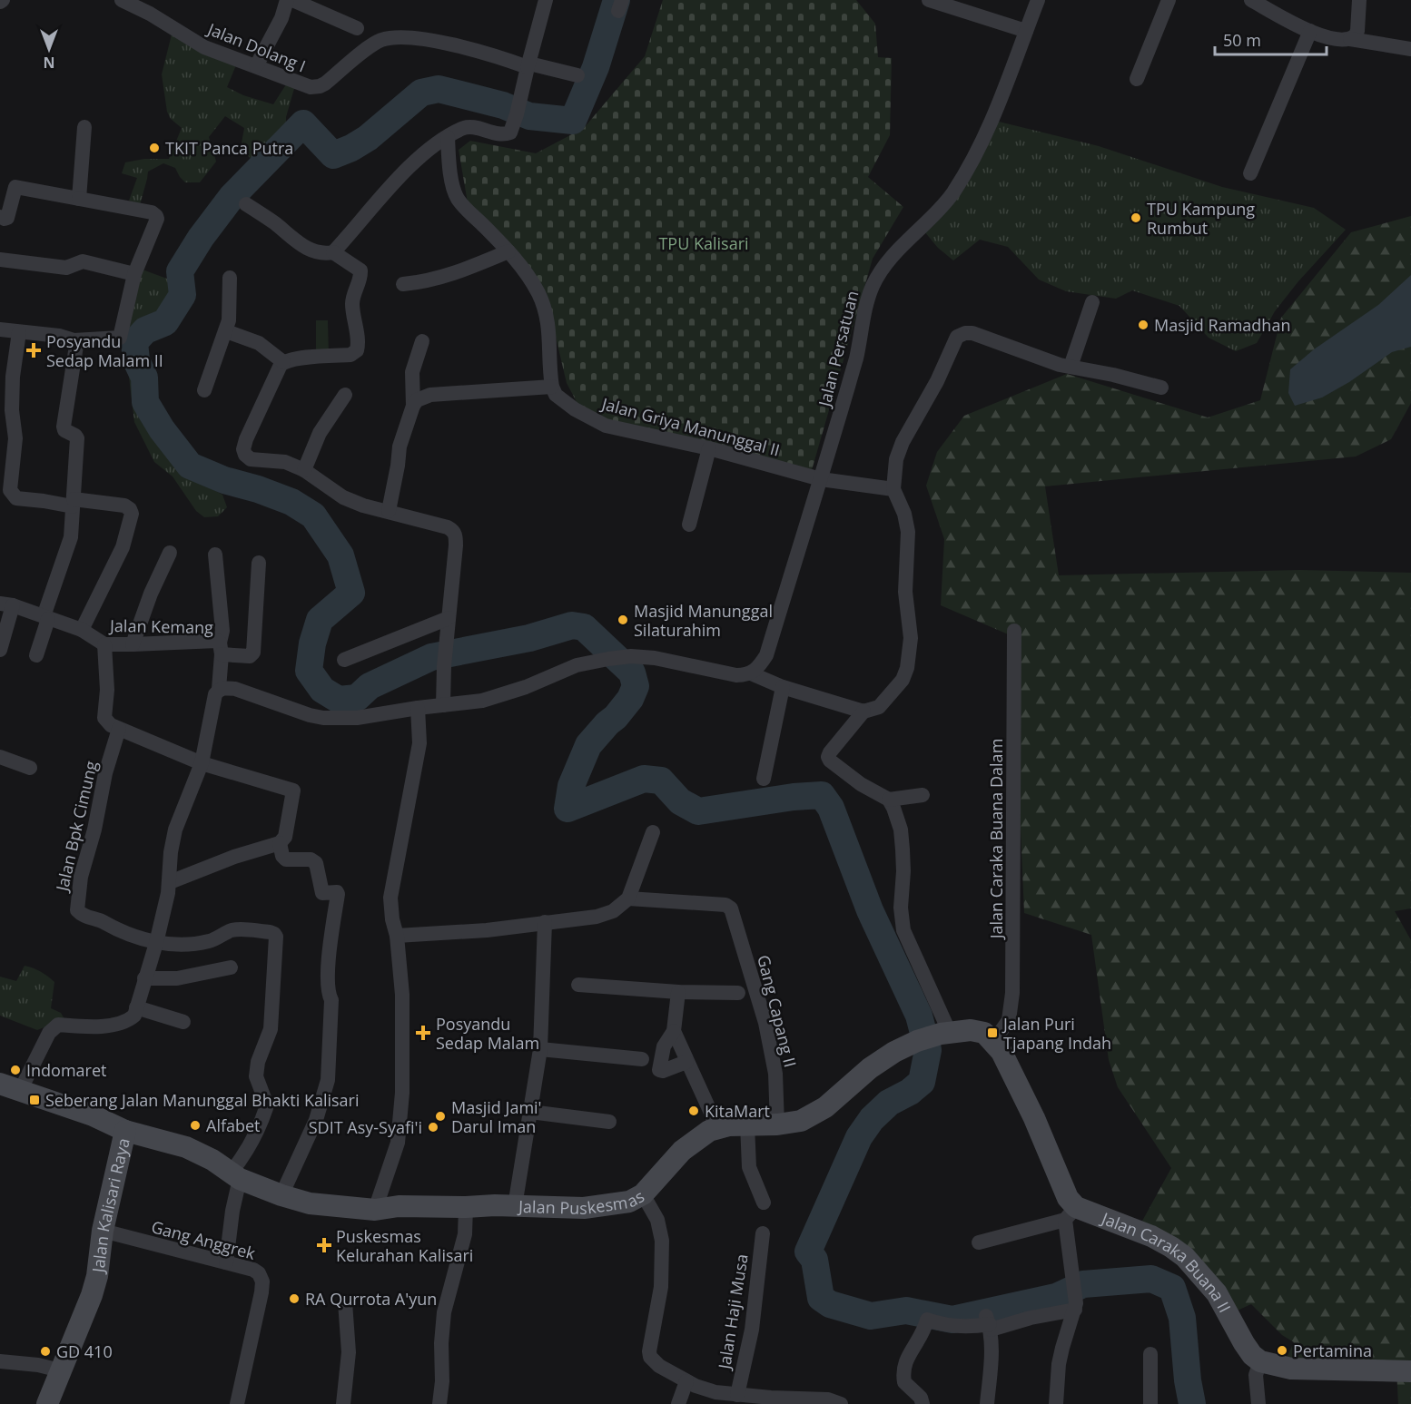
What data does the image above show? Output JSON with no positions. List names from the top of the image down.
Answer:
{
  "streets": {
    "street": [
      "Jalan Dolang I",
      "Jalan Persatuan",
      "Jalan Griya Manunggal II",
      "Jalan Kemang",
      "Jalan Bpk Cimung",
      "Jalan Caraka Buana Dalam",
      "Gang Capang II",
      "Jalan Puskesmas",
      "Jalan Kalisari Raya",
      "Gang Anggrek",
      "Jalan Caraka Buana II",
      "Jalan Haji Musa"
    ]
  },
  "crossings": [
    ["Jalan Persatuan", "Jalan Griya Manunggal II"],
    ["Jalan Kemang", "Jalan Bpk Cimung"],
    ["Jalan Caraka Buana Dalam", "Jalan Puskesmas"],
    ["Jalan Caraka Buana Dalam", "Jalan Caraka Buana II"],
    ["Gang Capang II", "Jalan Puskesmas"],
    ["Jalan Puskesmas", "Jalan Kalisari Raya"],
    ["Jalan Puskesmas", "Jalan Caraka Buana II"],
    ["Jalan Kalisari Raya", "Gang Anggrek"]
  ],
  "parks": ["TPU Kalisari"],
  "places": {
    "other": [
      "TKIT Panca Putra",
      "TPU Kampung Rumbut",
      "Masjid Ramadhan",
      "Masjid Manunggal Silaturahim",
      "Indomaret",
      "KitaMart",
      "Masjid Jami' Darul Iman",
      "Alfabet",
      "SDIT Asy-Syafi'i",
      "RA Qurrota A'yun",
      "Pertamina",
      "GD 410"
    ],
    "health": ["Posyandu Sedap Malam II", "Posyandu Sedap Malam", "Puskesmas Kelurahan Kalisari"],
    "transit": ["Jalan Puri Tjapang Indah", "Seberang Jalan Manunggal Bhakti Kalisari"]
  },
  "scale_bar": "50 m",
  "north": "bottom"
}
